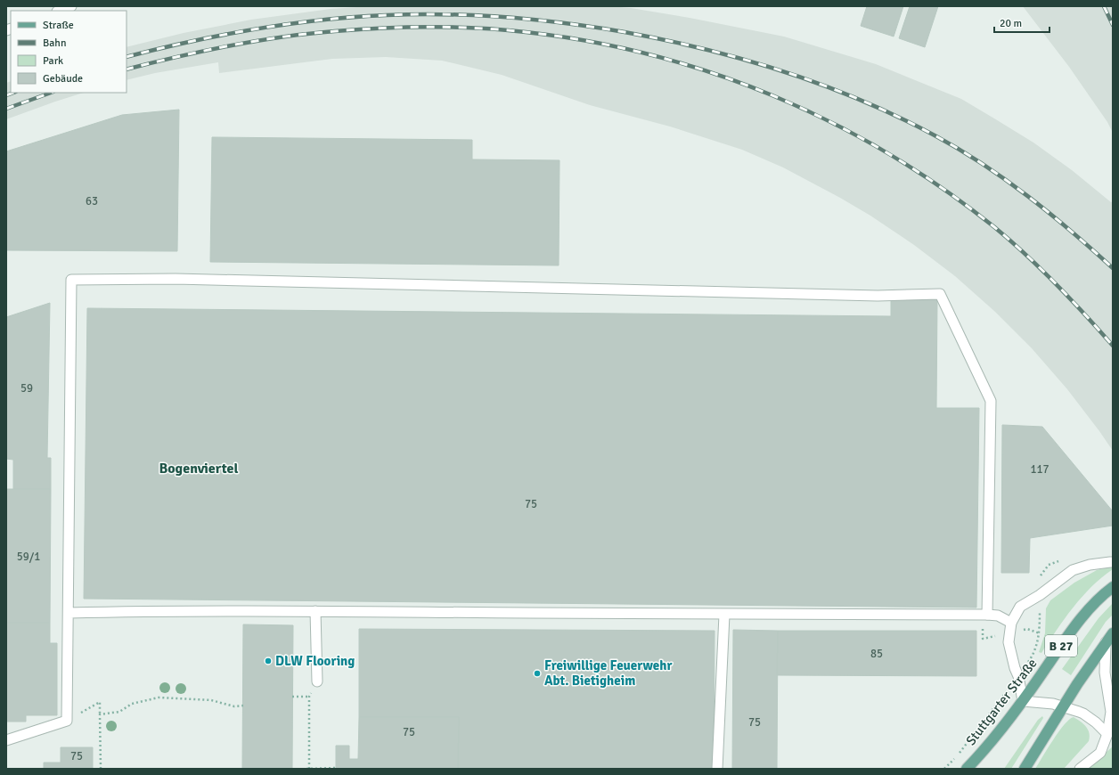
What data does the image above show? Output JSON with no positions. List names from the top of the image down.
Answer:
{
  "streets": {
    "main road": ["B 27", "Stuttgarter Straße"]
  },
  "districts": ["Bogenviertel"],
  "places": ["DLW Flooring", "Freiwillige Feuerwehr Abt. Bietigheim"],
  "house_numbers": [
    "63",
    "59",
    "117",
    "75",
    "59/1",
    "85",
    "75",
    "75",
    "75"
  ],
  "legend": [
    "Straße",
    "Bahn",
    "Park",
    "Gebäude"
  ],
  "scale_bar": "20 m"
}
